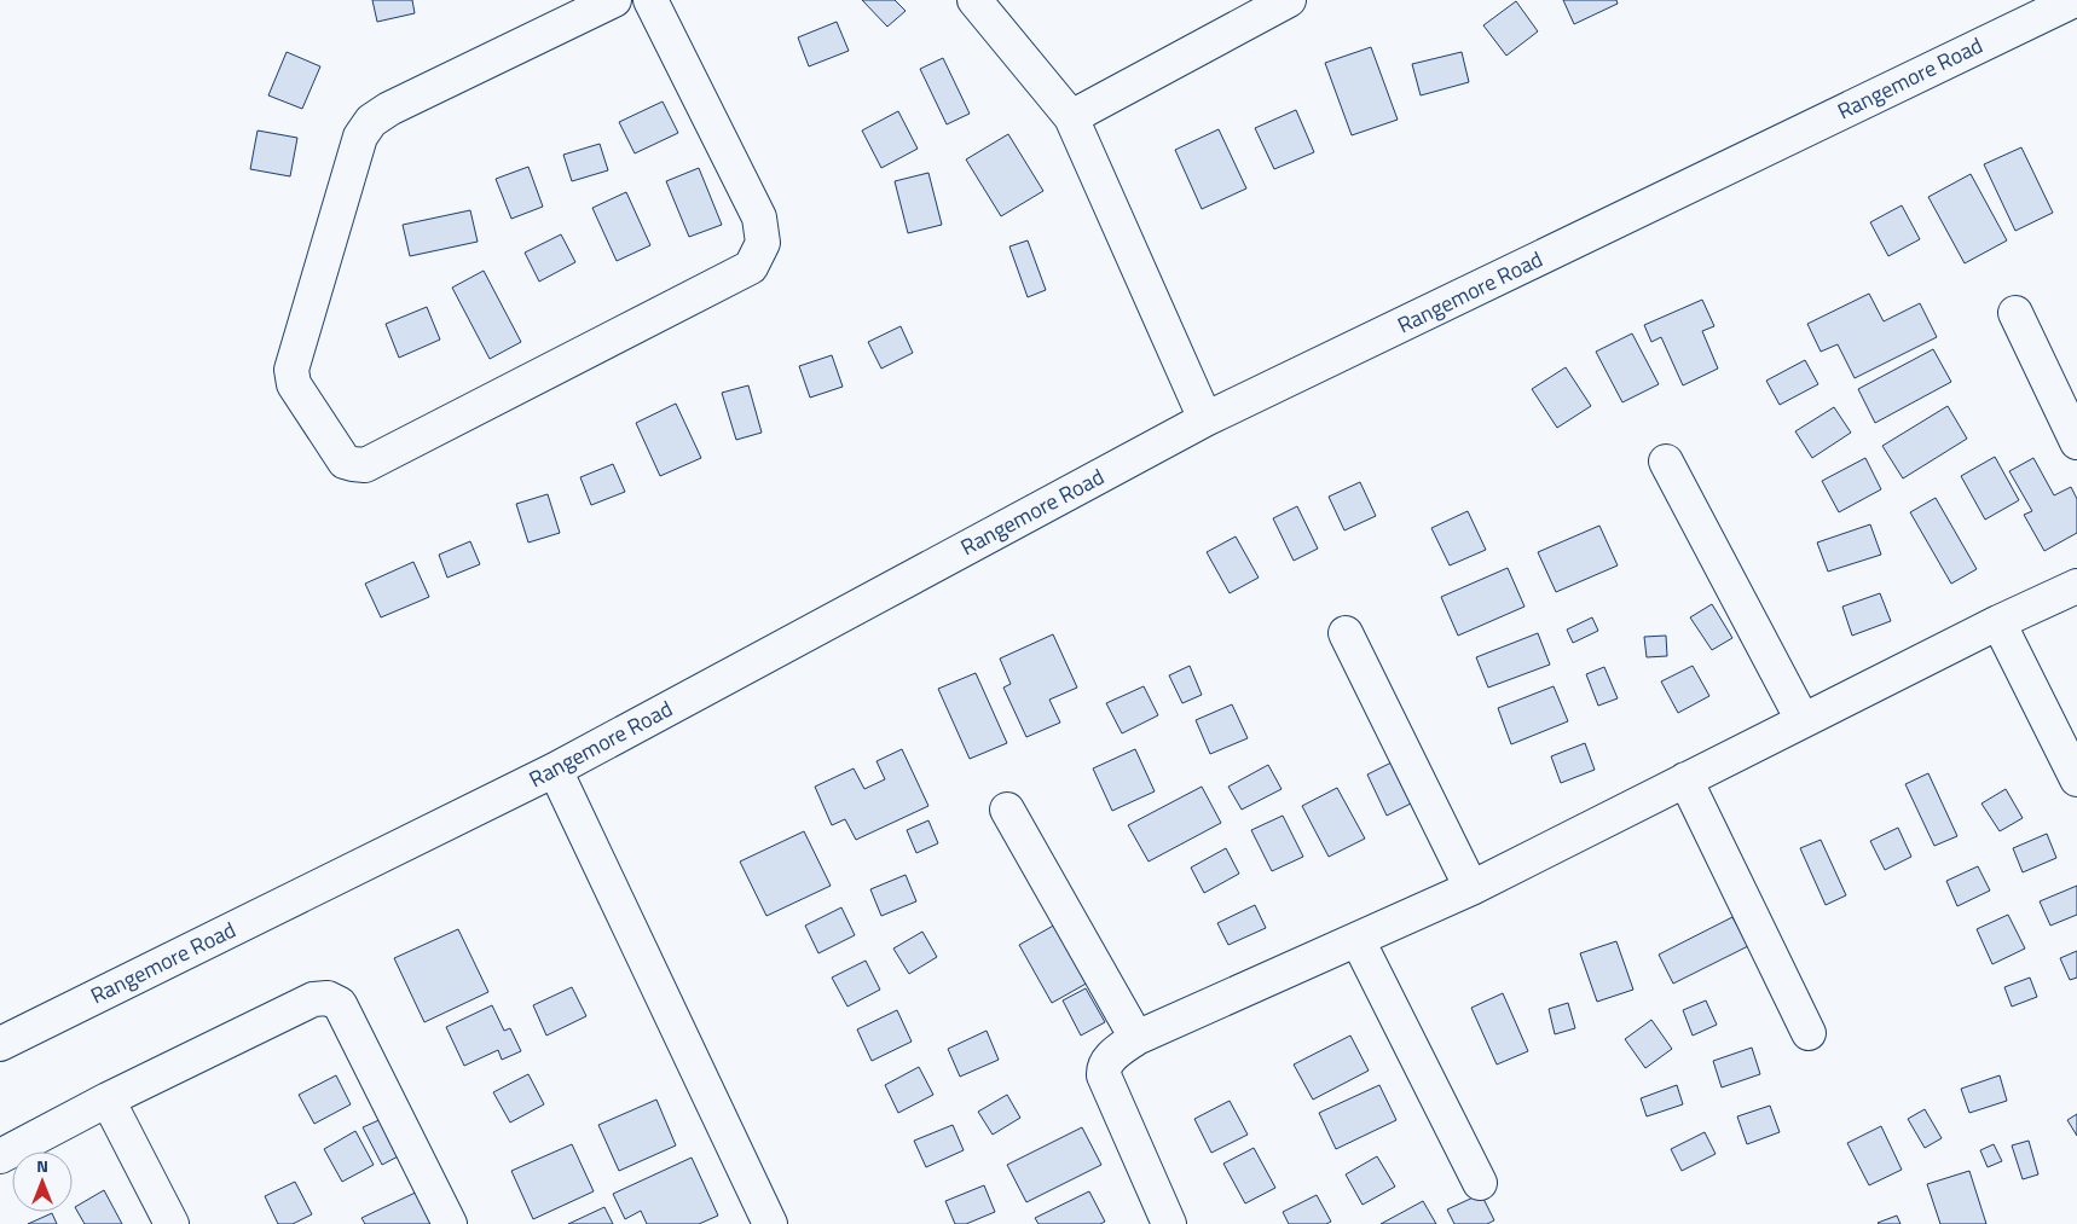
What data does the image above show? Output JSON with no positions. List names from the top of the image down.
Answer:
{
  "streets": {
    "street": ["Rangemore Road"]
  },
  "north": "top"
}
